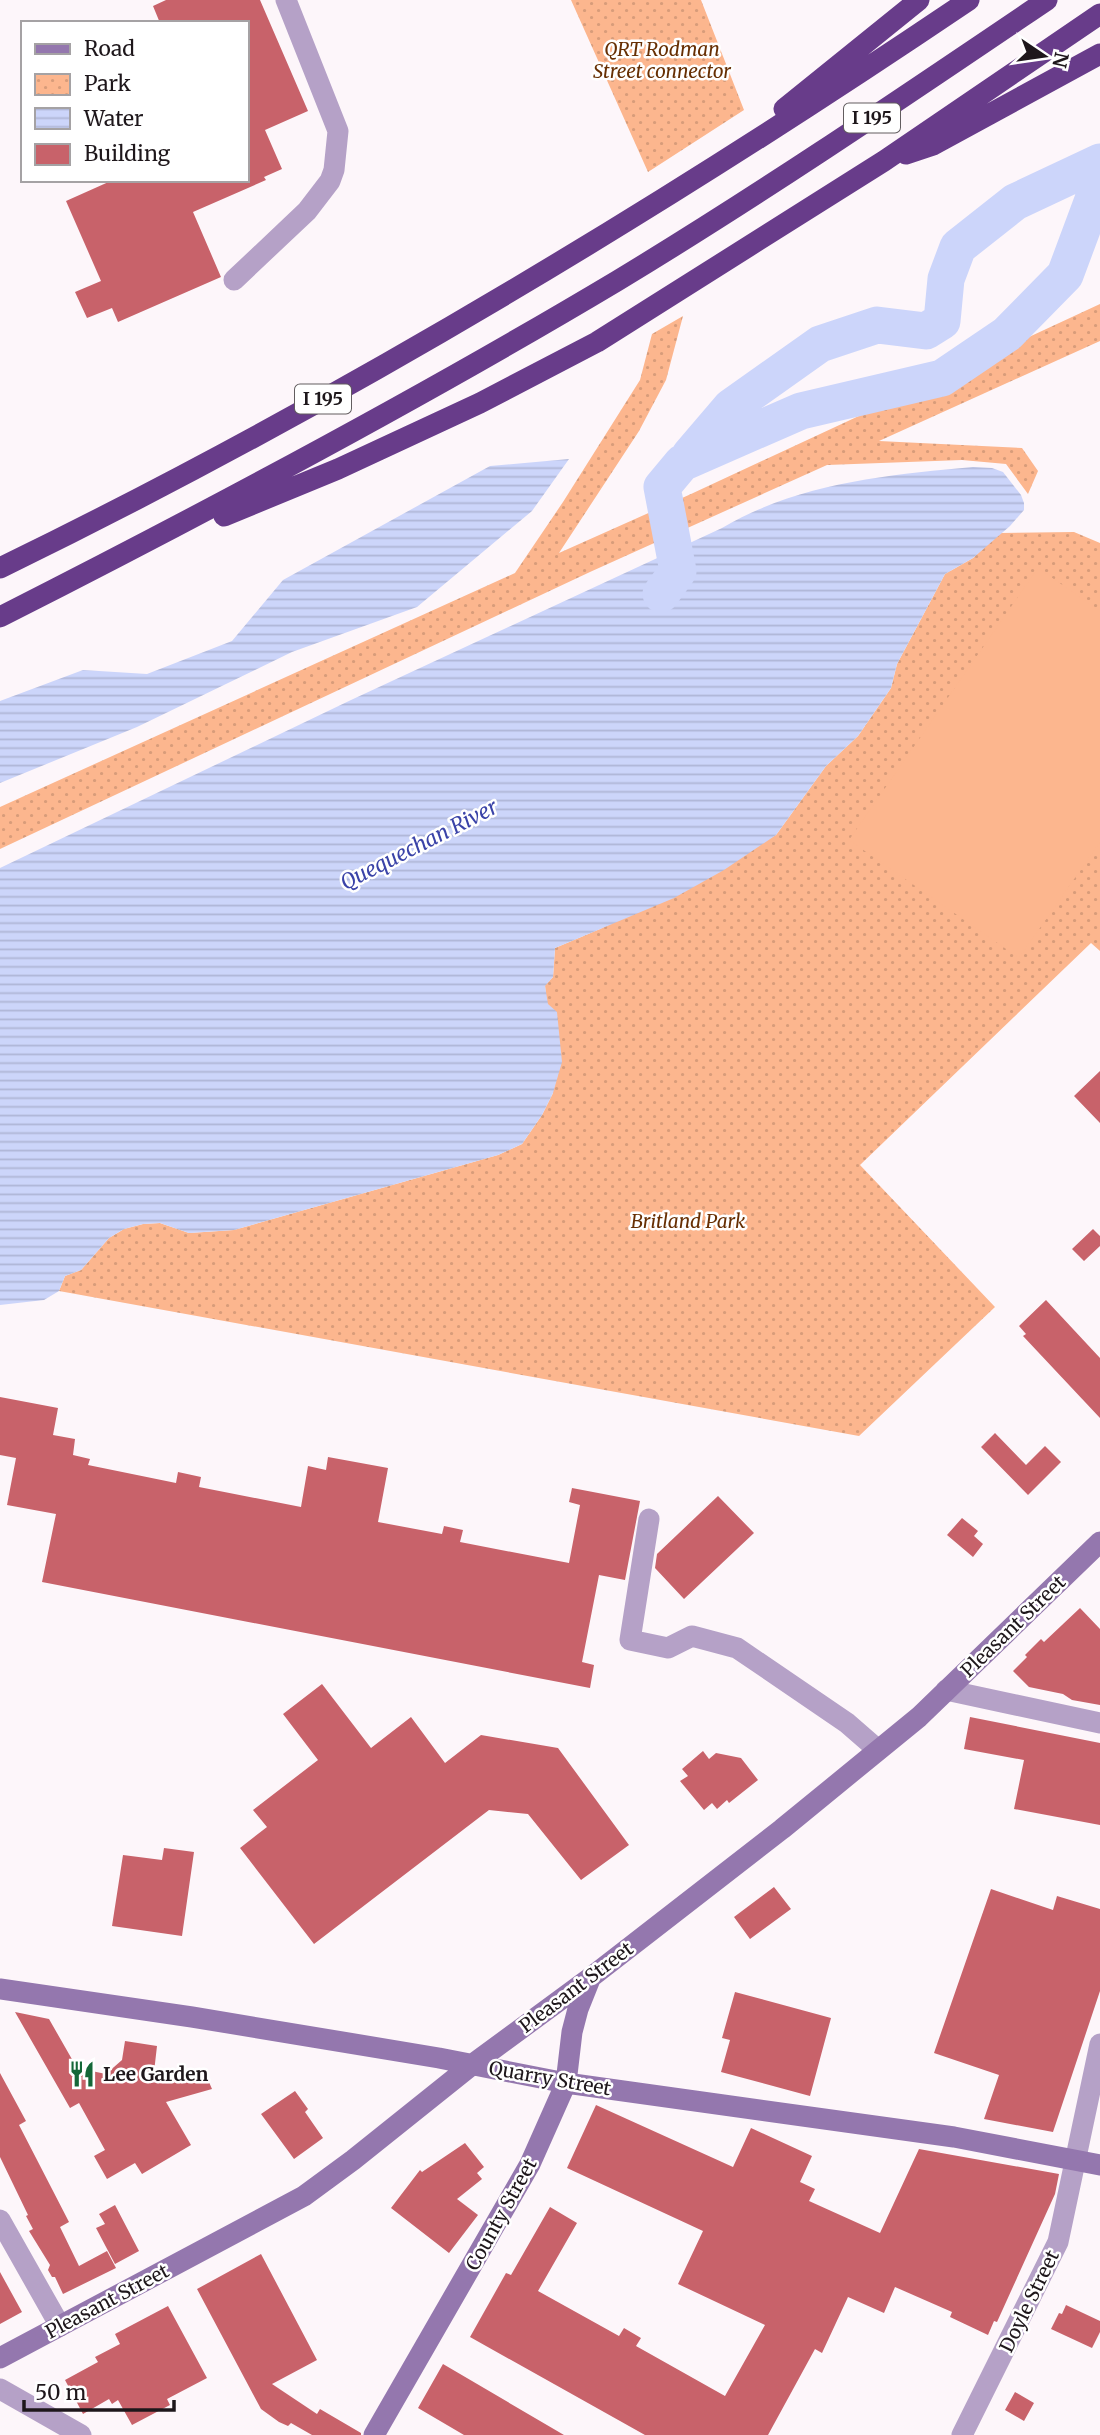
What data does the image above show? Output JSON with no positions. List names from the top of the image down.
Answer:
{
  "streets": {
    "highway": ["I 195"],
    "main road": ["Pleasant Street", "Quarry Street", "County Street"],
    "street": ["Doyle Street"]
  },
  "crossings": [
    ["Pleasant Street", "Quarry Street"],
    ["Pleasant Street", "County Street"],
    ["Quarry Street", "County Street"],
    ["Quarry Street", "Doyle Street"]
  ],
  "water": ["Quequechan River"],
  "parks": ["QRT Rodman Street connector", "Britland Park"],
  "places": {
    "restaurant": ["Lee Garden"]
  },
  "legend": [
    "Road",
    "Park",
    "Water",
    "Building"
  ],
  "scale_bar": "50 m",
  "north": "right"
}
